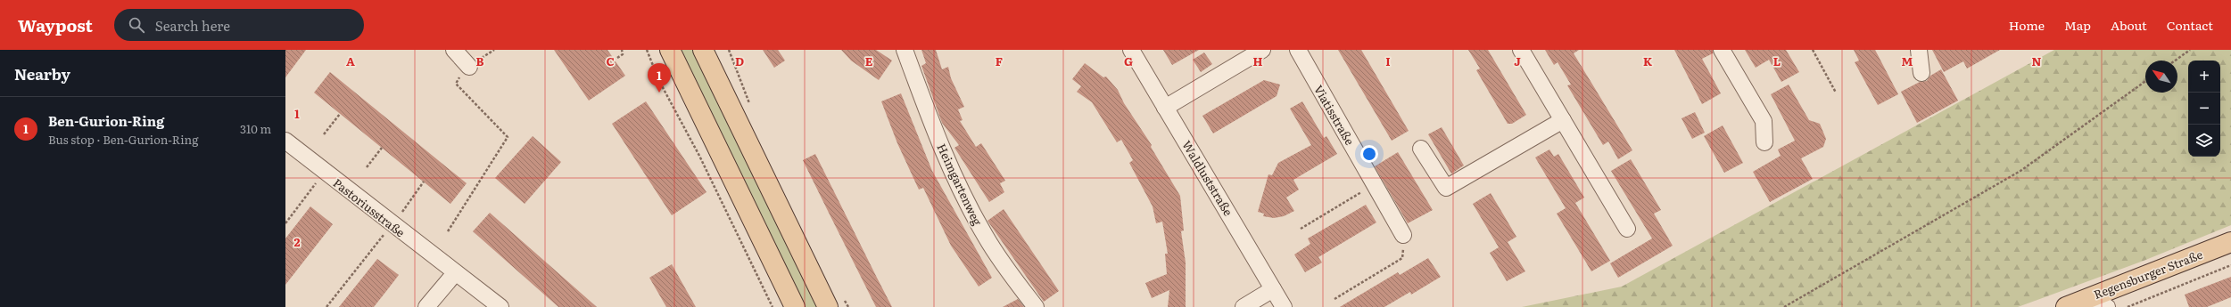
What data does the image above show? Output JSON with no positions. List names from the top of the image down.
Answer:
{
  "streets": {
    "main road": ["Regensburger Straße"],
    "street": [
      "Viatisstraße",
      "Waldluststraße",
      "Heimgartenweg",
      "Pastoriusstraße"
    ]
  },
  "north": "top left",
  "page": {
    "header": "Waypost",
    "search": "Search here",
    "nav": [
      "Home",
      "Map",
      "About",
      "Contact"
    ],
    "heading": "Nearby",
    "map_buttons": ["+", "−"],
    "pins": "1",
    "list": [
      {
        "mark": "1",
        "name": "Ben-Gurion-Ring",
        "note": "Bus stop · Ben-Gurion-Ring",
        "value": "310 m"
      }
    ]
  },
  "grid": {
    "columns": [
      "A",
      "B",
      "C",
      "D",
      "E",
      "F",
      "G",
      "H",
      "I",
      "J",
      "K",
      "L",
      "M",
      "N"
    ],
    "rows": ["1", "2"]
  }
}
